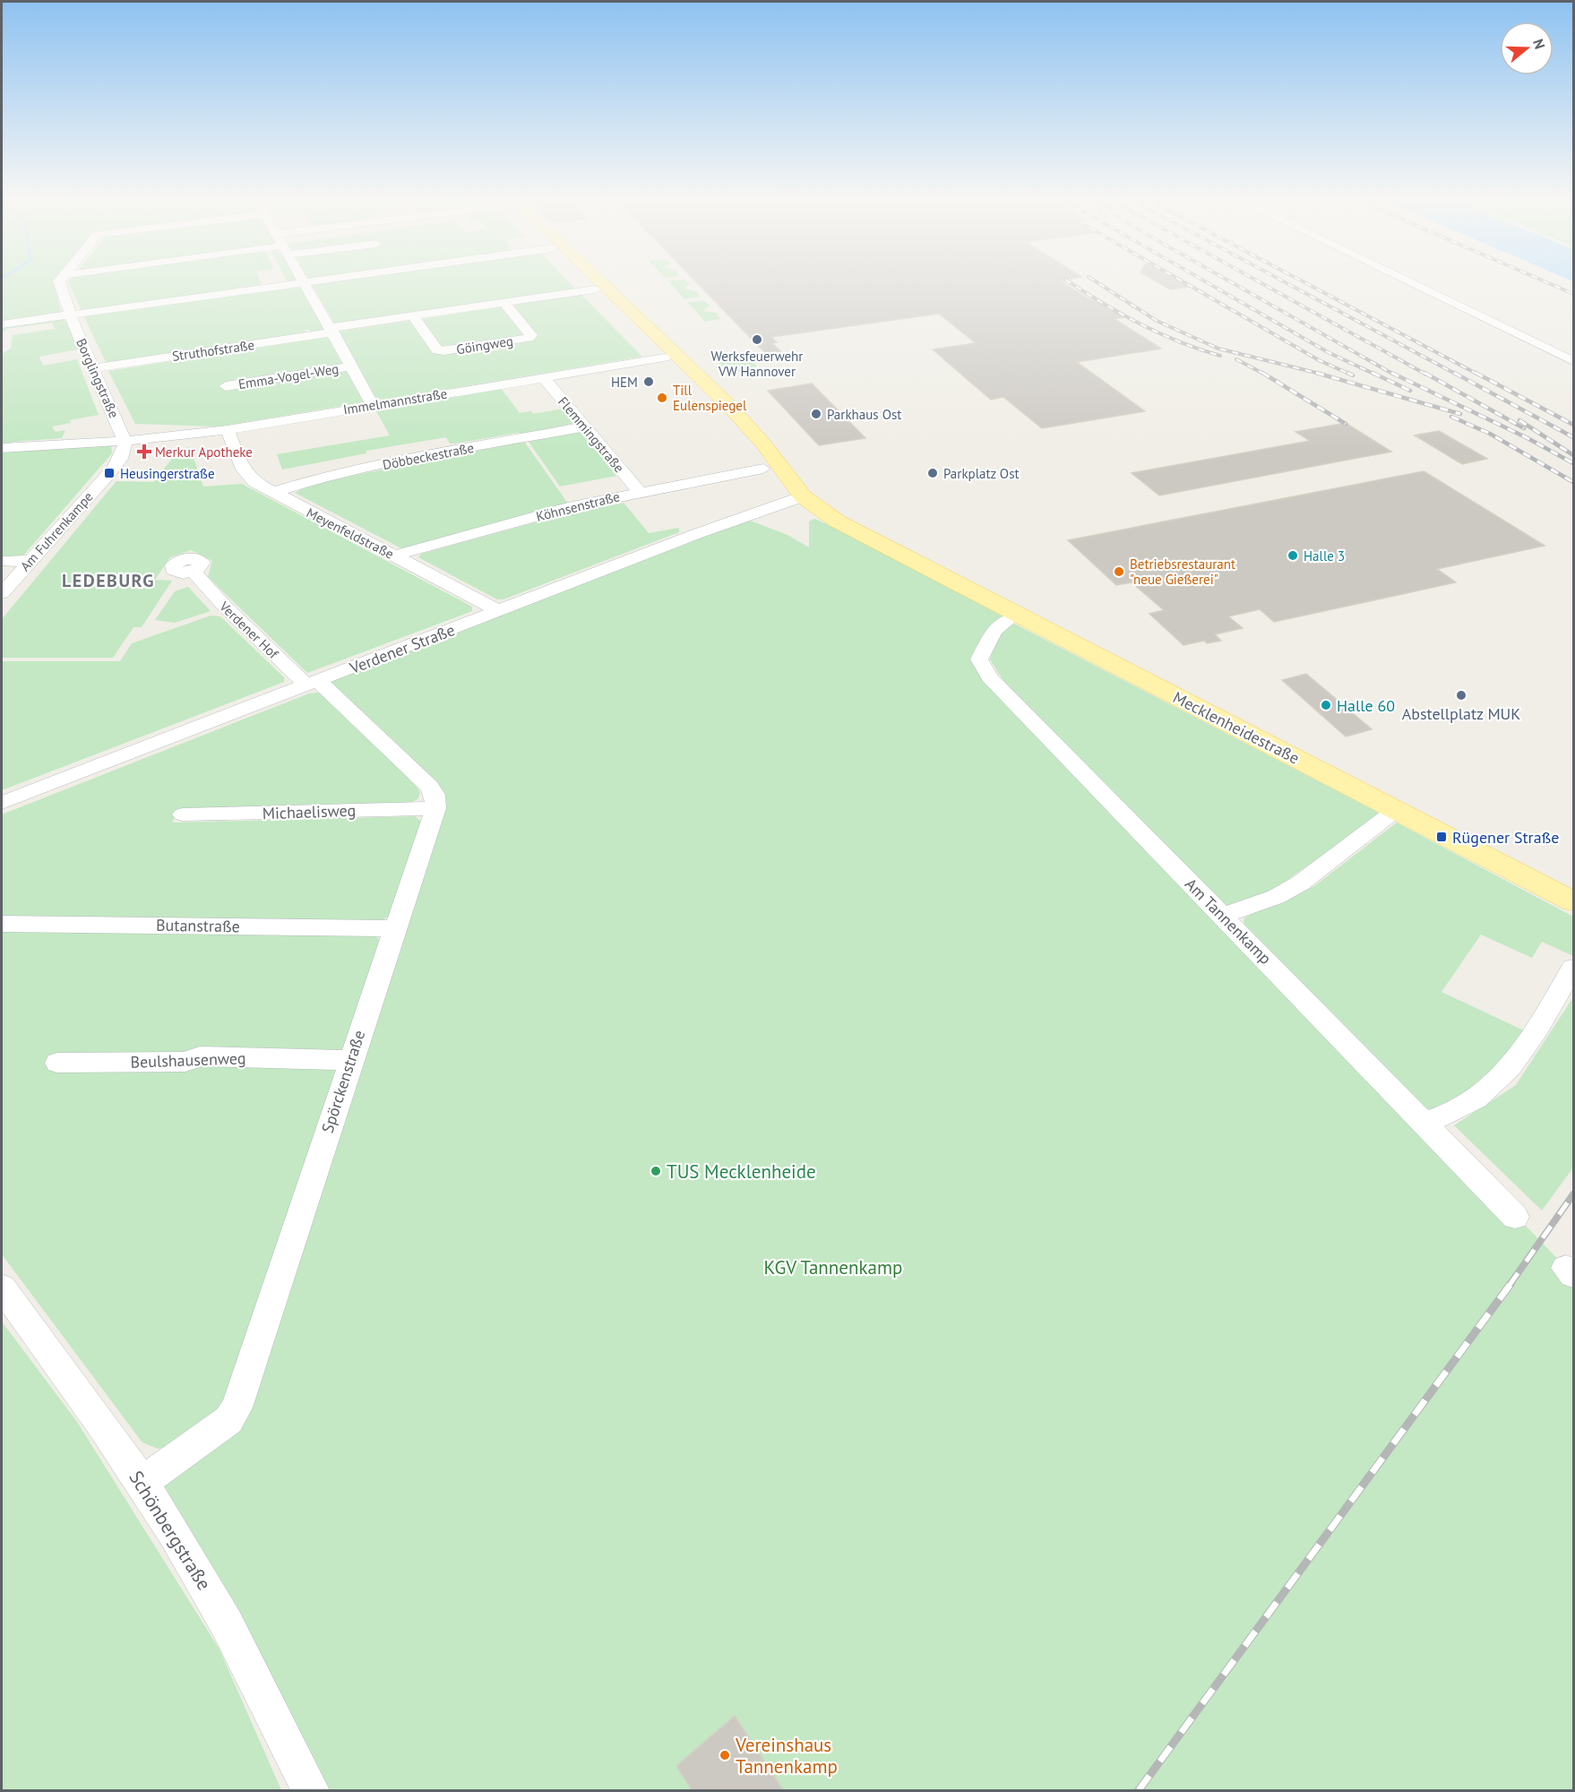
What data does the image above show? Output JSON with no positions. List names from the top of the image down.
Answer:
{
  "streets": {
    "main road": ["Mecklenheidestraße"],
    "street": [
      "Göingweg",
      "Struthofstraße",
      "Emma-Vogel-Weg",
      "Borglingstraße",
      "Immelmannstraße",
      "Flemmingstraße",
      "Döbbeckestraße",
      "Köhnsenstraße",
      "Am Fuhrenkampe",
      "Meyenfeldstraße",
      "Verdener Hof",
      "Verdener Straße",
      "Michaelisweg",
      "Am Tannenkamp",
      "Butanstraße",
      "Beulshausenweg",
      "Spörckenstraße",
      "Schönbergstraße"
    ]
  },
  "crossings": [
    ["Göingweg", "Struthofstraße"],
    ["Struthofstraße", "Borglingstraße"],
    ["Struthofstraße", "Mecklenheidestraße"],
    ["Borglingstraße", "Immelmannstraße"],
    ["Borglingstraße", "Am Fuhrenkampe"],
    ["Immelmannstraße", "Flemmingstraße"],
    ["Immelmannstraße", "Am Fuhrenkampe"],
    ["Immelmannstraße", "Meyenfeldstraße"],
    ["Immelmannstraße", "Mecklenheidestraße"],
    ["Flemmingstraße", "Döbbeckestraße"],
    ["Flemmingstraße", "Köhnsenstraße"],
    ["Döbbeckestraße", "Meyenfeldstraße"],
    ["Köhnsenstraße", "Meyenfeldstraße"],
    ["Köhnsenstraße", "Mecklenheidestraße"],
    ["Meyenfeldstraße", "Verdener Straße"],
    ["Verdener Hof", "Verdener Straße"],
    ["Verdener Straße", "Mecklenheidestraße"],
    ["Michaelisweg", "Spörckenstraße"],
    ["Butanstraße", "Spörckenstraße"],
    ["Beulshausenweg", "Spörckenstraße"],
    ["Spörckenstraße", "Schönbergstraße"]
  ],
  "districts": ["LEDEBURG"],
  "parks": ["KGV Tannenkamp"],
  "places": {
    "other": [
      "Werksfeuerwehr VW Hannover",
      "HEM",
      "Till Eulenspiegel",
      "Parkhaus Ost",
      "Parkplatz Ost",
      "Halle 3",
      "Betriebsrestaurant \"neue Gießerei\"",
      "Abstellplatz MUK",
      "Halle 60",
      "TUS Mecklenheide",
      "Vereinshaus Tannenkamp"
    ],
    "health": ["Merkur Apotheke"],
    "transit": ["Heusingerstraße", "Rügener Straße"]
  },
  "north": "right"
}
